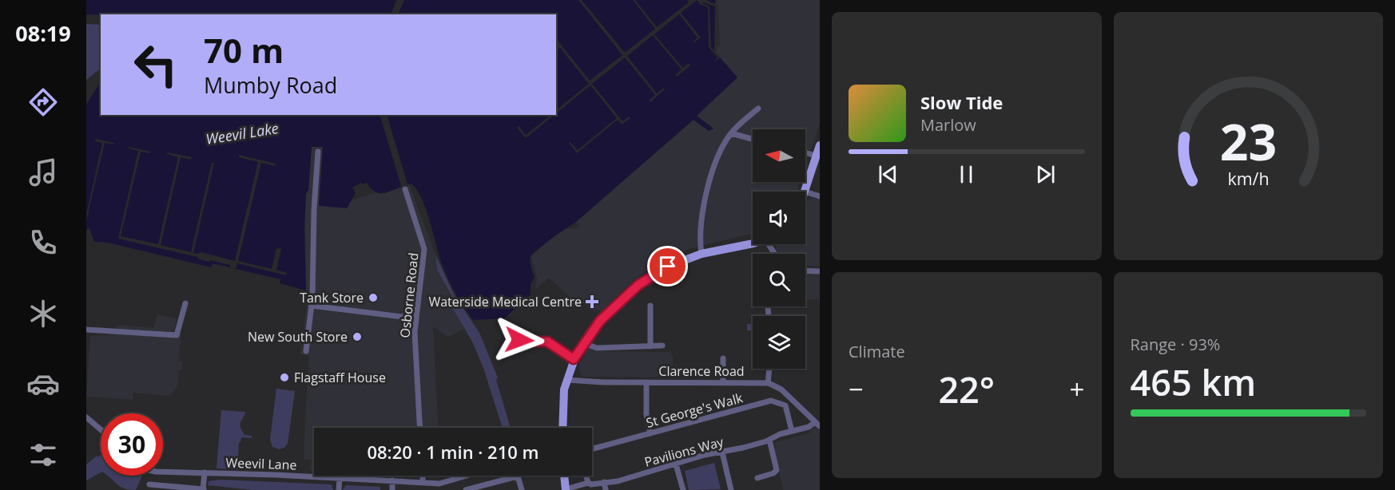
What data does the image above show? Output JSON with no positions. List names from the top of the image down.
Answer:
{
  "streets": {
    "street": [
      "Osborne Road",
      "Clarence Road",
      "St George's Walk",
      "Pavilions Way",
      "Weevil Lane"
    ]
  },
  "crossings": [
    ["St George's Walk", "Pavilions Way"]
  ],
  "water": ["Weevil Lake"],
  "places": {
    "other": ["Tank Store", "New South Store", "Flagstaff House"],
    "health": ["Waterside Medical Centre"]
  },
  "north": "left",
  "page": {
    "tabs": "08:19",
    "turn": ["70 m", "Mumby Road"],
    "song": ["Slow Tide", "Marlow"],
    "tile": [
      "Climate",
      ["Range · 93%", "465 km"]
    ],
    "heat": ["−", "22°", "+"],
    "limit": "30",
    "trip": "08:20 · 1 min · 210 m",
    "gauge": ["23", "km/h"]
  }
}
